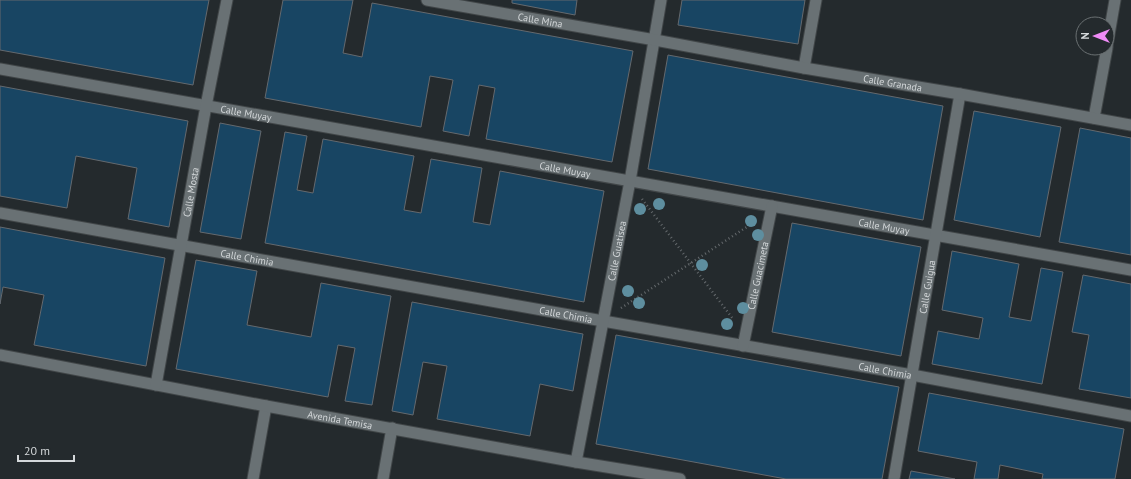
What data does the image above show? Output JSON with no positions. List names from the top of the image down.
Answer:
{
  "streets": {
    "street": [
      "Calle Mina",
      "Calle Granada",
      "Calle Muyay",
      "Calle Mosta",
      "Calle Guatisea",
      "Calle Chimia",
      "Calle Guacimeta",
      "Calle Guigua",
      "Avenida Temisa"
    ]
  },
  "crossings": [
    ["Calle Mina", "Calle Granada"],
    ["Calle Mina", "Calle Guatisea"],
    ["Calle Granada", "Calle Guatisea"],
    ["Calle Granada", "Calle Guigua"],
    ["Calle Muyay", "Calle Mosta"],
    ["Calle Muyay", "Calle Guatisea"],
    ["Calle Muyay", "Calle Guacimeta"],
    ["Calle Muyay", "Calle Guigua"],
    ["Calle Mosta", "Calle Chimia"],
    ["Calle Mosta", "Avenida Temisa"],
    ["Calle Guatisea", "Calle Chimia"],
    ["Calle Guatisea", "Avenida Temisa"],
    ["Calle Chimia", "Calle Guacimeta"],
    ["Calle Chimia", "Calle Guigua"]
  ],
  "scale_bar": "20 m",
  "north": "left"
}
